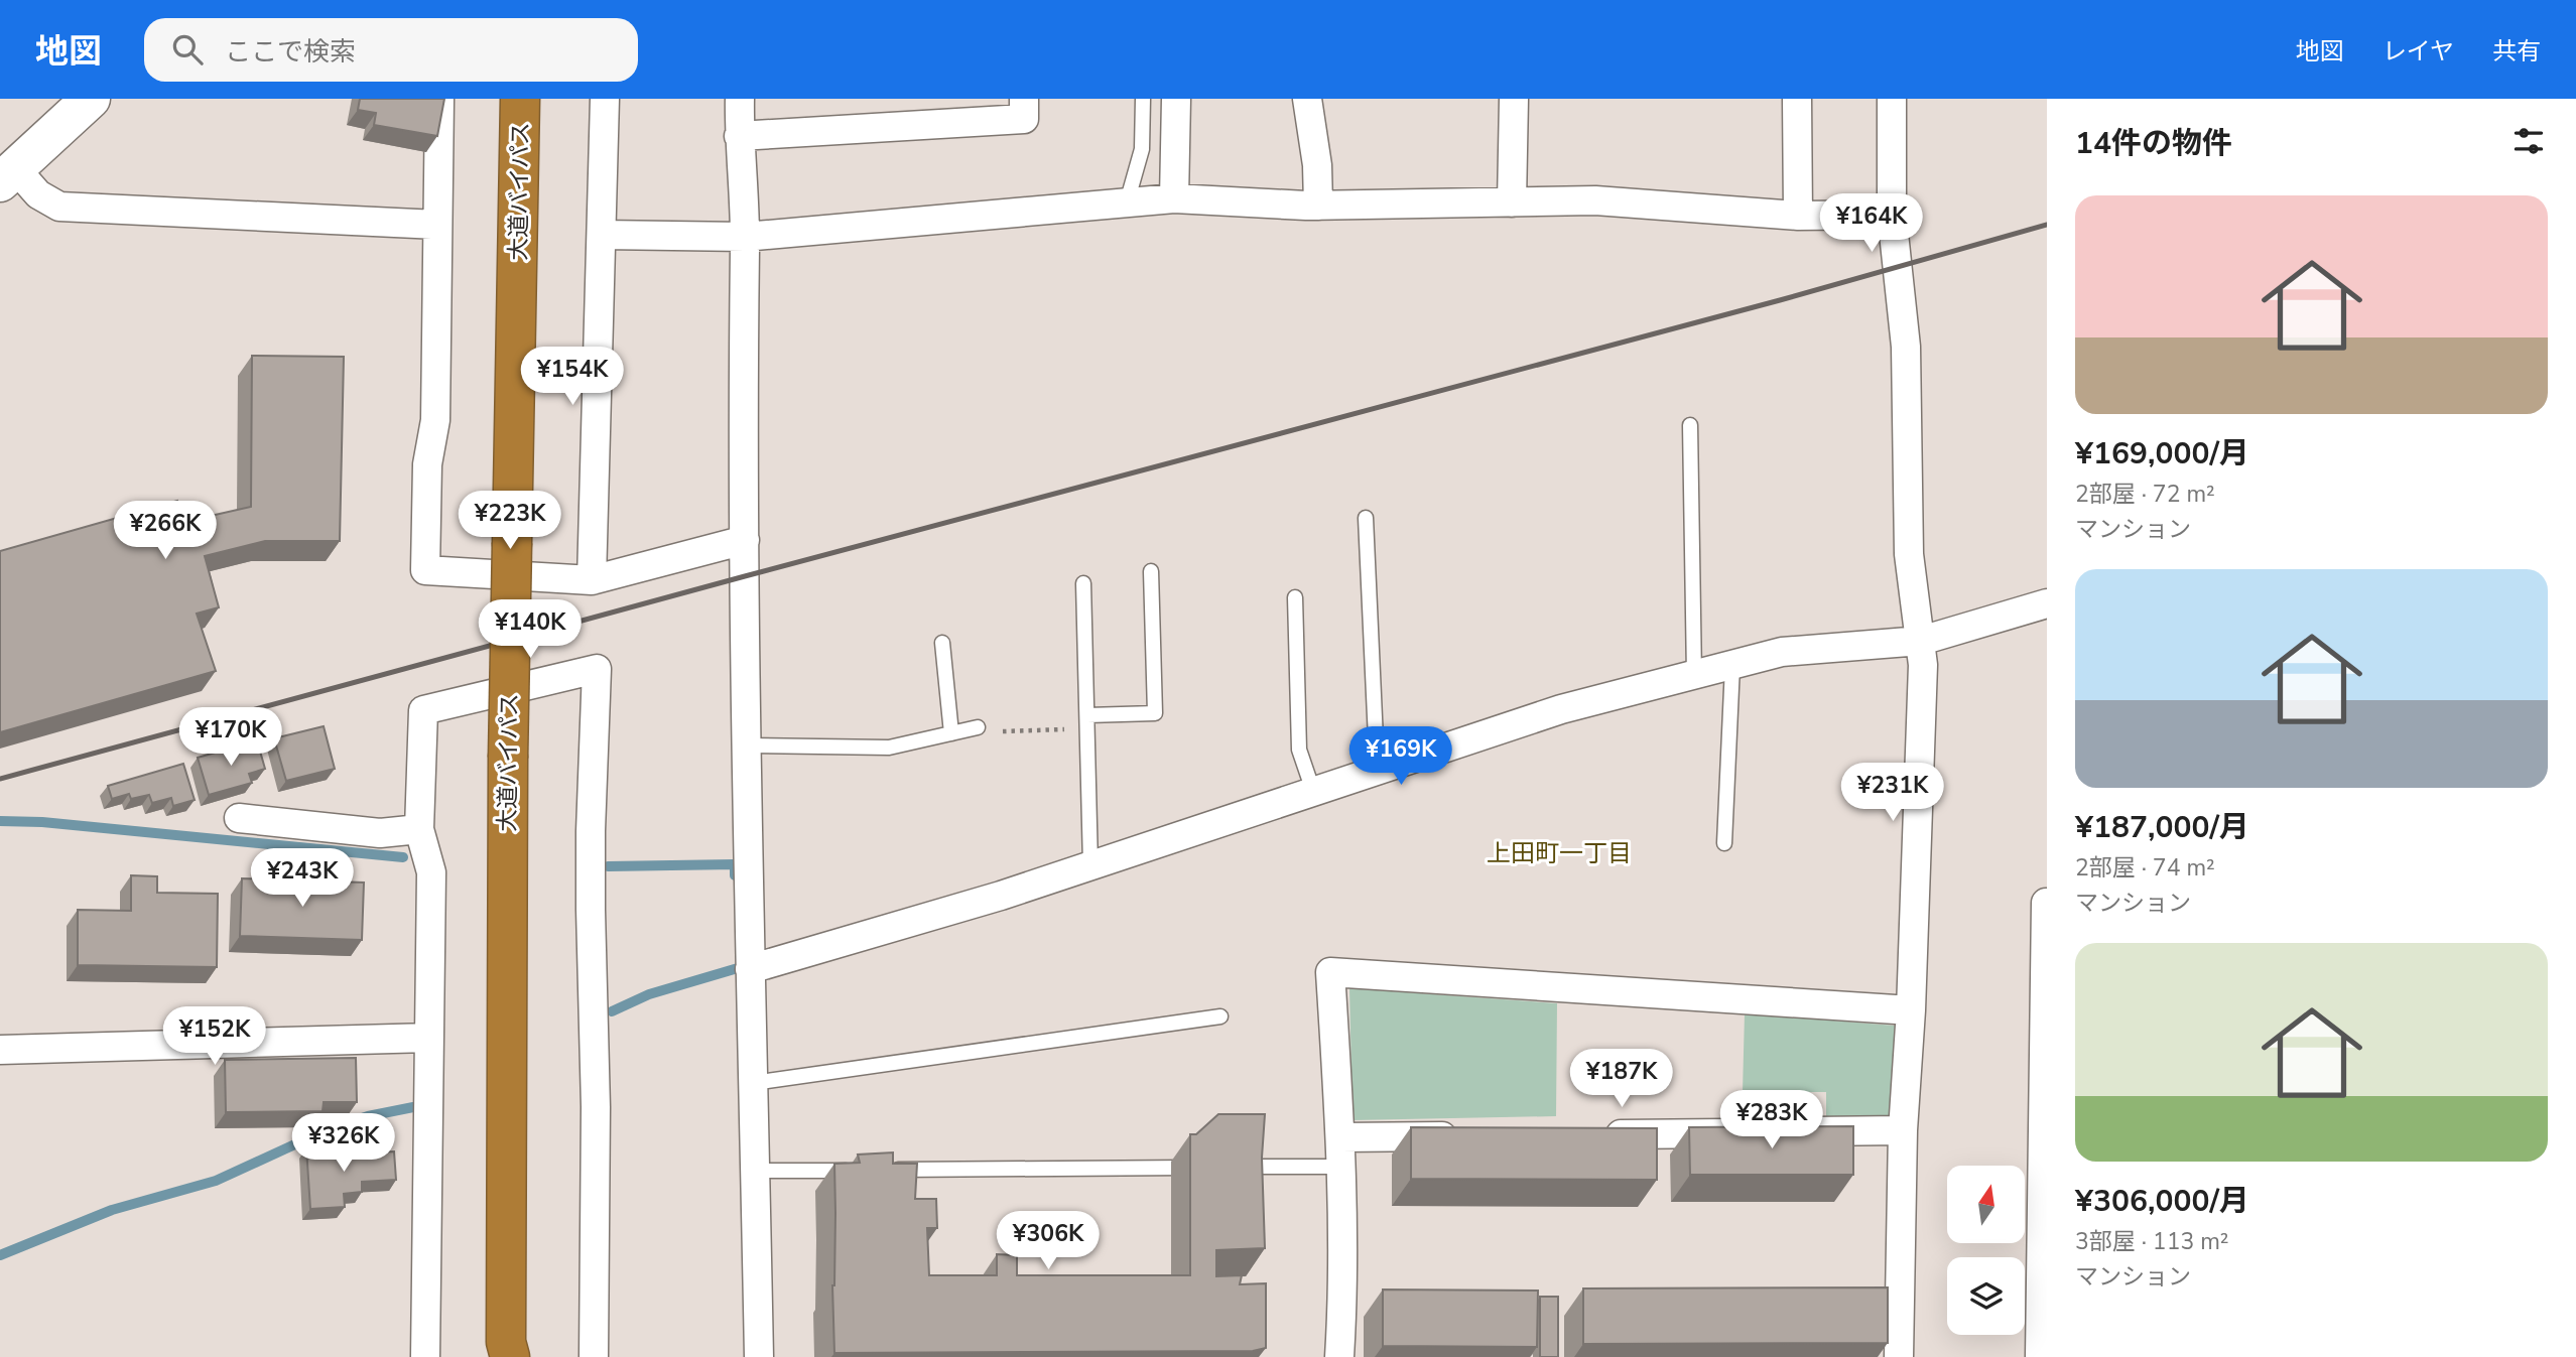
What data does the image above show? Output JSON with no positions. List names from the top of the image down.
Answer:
{
  "streets": {
    "highway": ["大道バイパス"]
  },
  "districts": ["上田町一丁目"],
  "north": "top",
  "page": {
    "header": "地図",
    "search": "ここで検索",
    "nav": ["地図", "レイヤ", "共有"],
    "heading": "14件の物件",
    "list": [
      {
        "name": "¥169,000/月",
        "note": "2部屋 · 72 m² · マンション"
      },
      {
        "name": "¥187,000/月",
        "note": "2部屋 · 74 m² · マンション"
      },
      {
        "name": "¥306,000/月",
        "note": "3部屋 · 113 m² · マンション"
      }
    ],
    "price": [
      "¥164K",
      "¥154K",
      "¥223K",
      "¥266K",
      "¥140K",
      "¥170K",
      "¥169K",
      "¥231K",
      "¥243K",
      "¥152K",
      "¥187K",
      "¥283K",
      "¥326K",
      "¥306K"
    ]
  }
}
